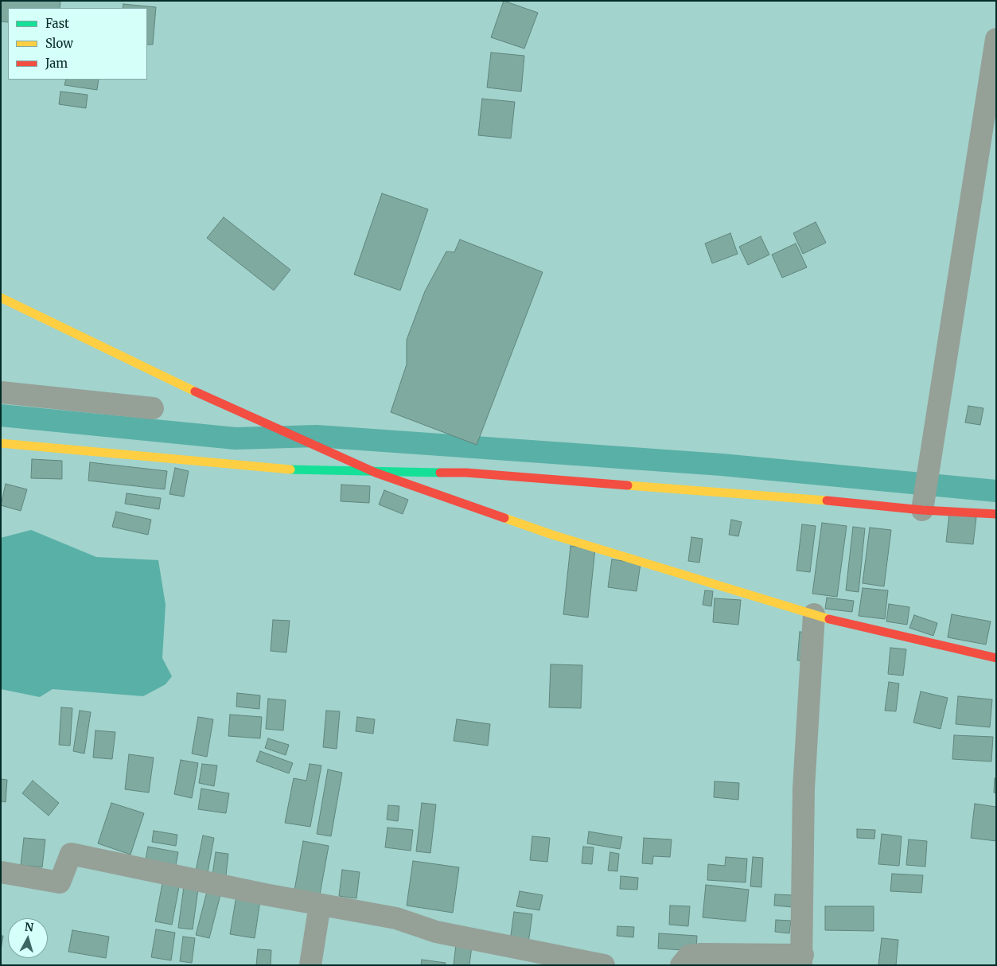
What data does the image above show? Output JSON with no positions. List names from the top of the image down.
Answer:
{
  "legend": ["Fast", "Slow", "Jam"],
  "north": "top"
}
